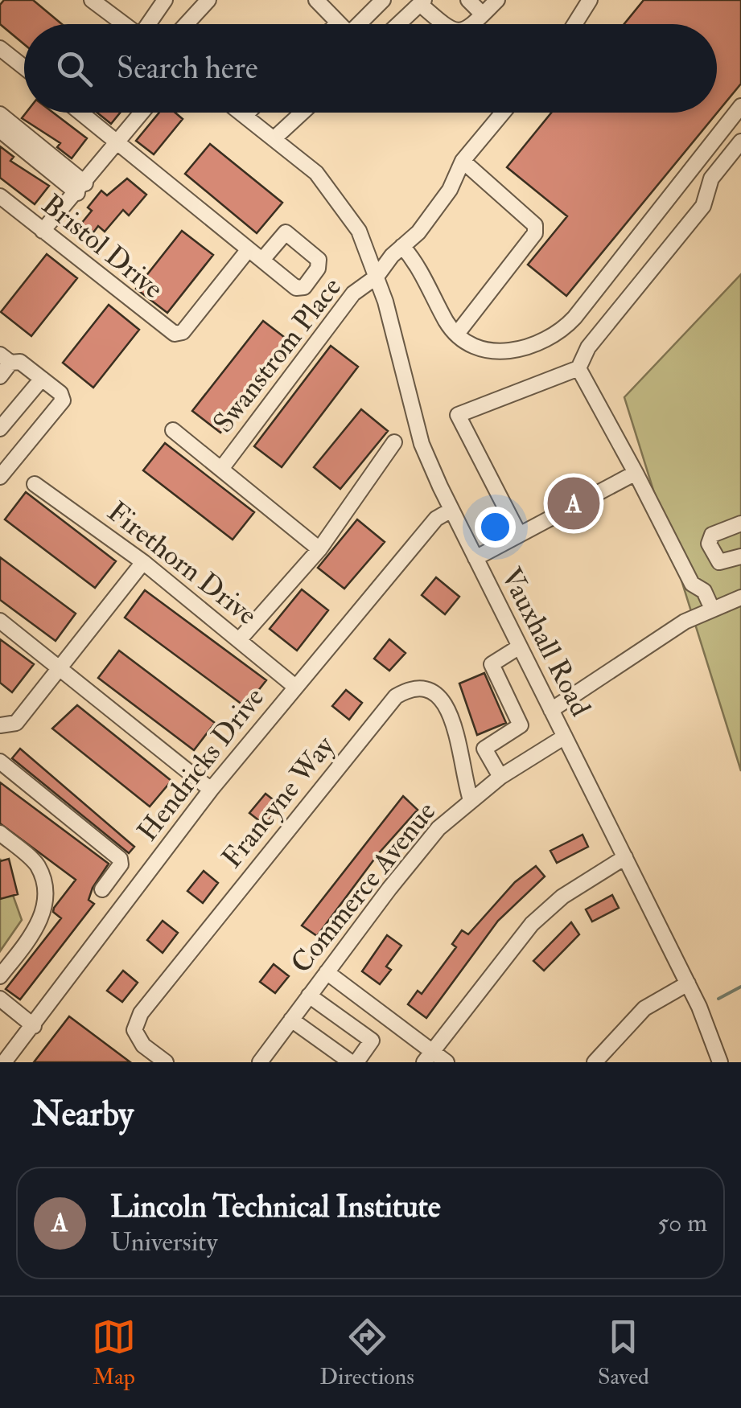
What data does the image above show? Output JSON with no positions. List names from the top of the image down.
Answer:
{
  "streets": {
    "street": [
      "Bristol Drive",
      "Swanstrom Place",
      "Firethorn Drive",
      "Vauxhall Road",
      "Hendricks Drive",
      "Francyne Way",
      "Commerce Avenue"
    ]
  },
  "crossings": [
    ["Swanstrom Place", "Vauxhall Road"],
    ["Firethorn Drive", "Hendricks Drive"],
    ["Vauxhall Road", "Hendricks Drive"],
    ["Vauxhall Road", "Commerce Avenue"],
    ["Francyne Way", "Commerce Avenue"]
  ],
  "page": {
    "search": "Search here",
    "pins": "A",
    "heading": "Nearby",
    "list": [
      {
        "mark": "A",
        "name": "Lincoln Technical Institute",
        "note": "University",
        "value": "50 m"
      }
    ],
    "nav": ["Map", "Directions", "Saved"]
  }
}
